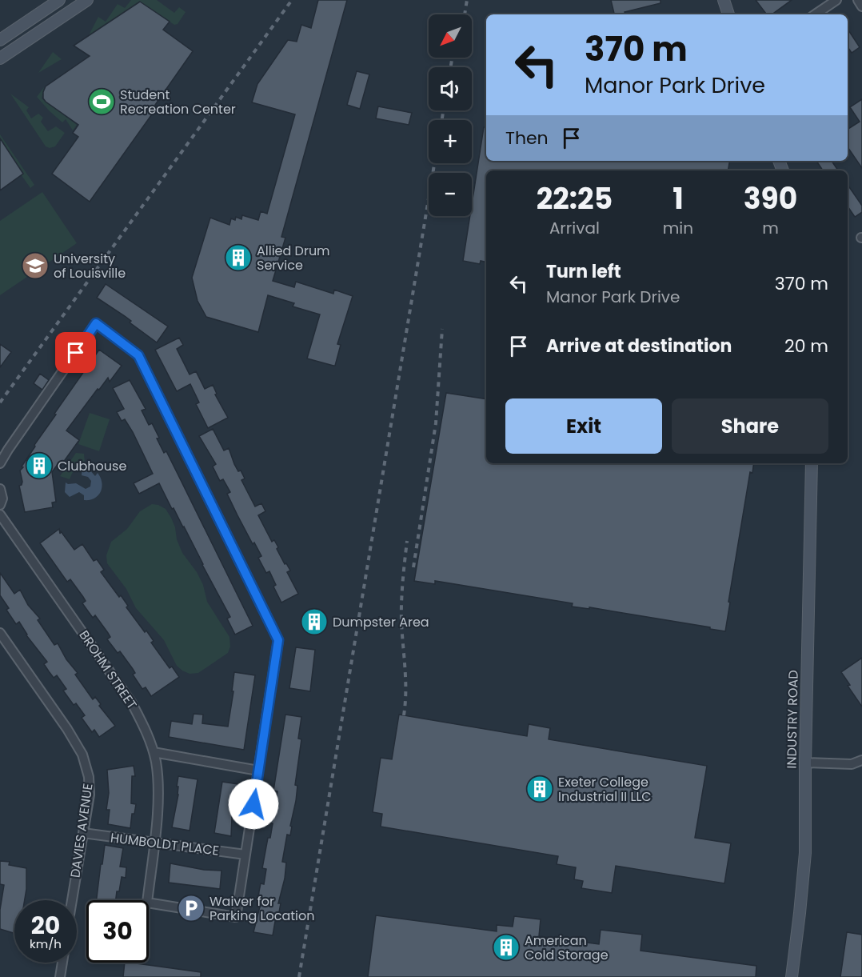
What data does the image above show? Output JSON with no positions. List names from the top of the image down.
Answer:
{
  "streets": {
    "main road": ["INDUSTRY ROAD"],
    "street": ["BROHM STREET", "DAVIES AVENUE", "HUMBOLDT PLACE"]
  },
  "crossings": [
    ["BROHM STREET", "HUMBOLDT PLACE"],
    ["DAVIES AVENUE", "HUMBOLDT PLACE"]
  ],
  "places": {
    "sports": ["Student Recreation Center"],
    "building": [
      "Allied Drum Service",
      "Clubhouse",
      "Dumpster Area",
      "Exeter College Industrial II LLC",
      "American Cold Storage"
    ],
    "school or university": ["University of Louisville"],
    "parking": ["Waiver for Parking Location"]
  },
  "north": "bottom left",
  "page": {
    "map_buttons": ["+", "−"],
    "turn": ["370 m", "Manor Park Drive"],
    "then": "Then",
    "eta": [
      "22:25",
      "Arrival",
      "1",
      "min",
      "390",
      "m"
    ],
    "list": [
      {
        "name": "Turn left",
        "note": "Manor Park Drive",
        "value": "370 m"
      },
      {
        "name": "Arrive at destination",
        "value": "20 m"
      }
    ],
    "buttons": ["Exit", "Share"],
    "speed": "20 km/h",
    "limit": "30"
  }
}
